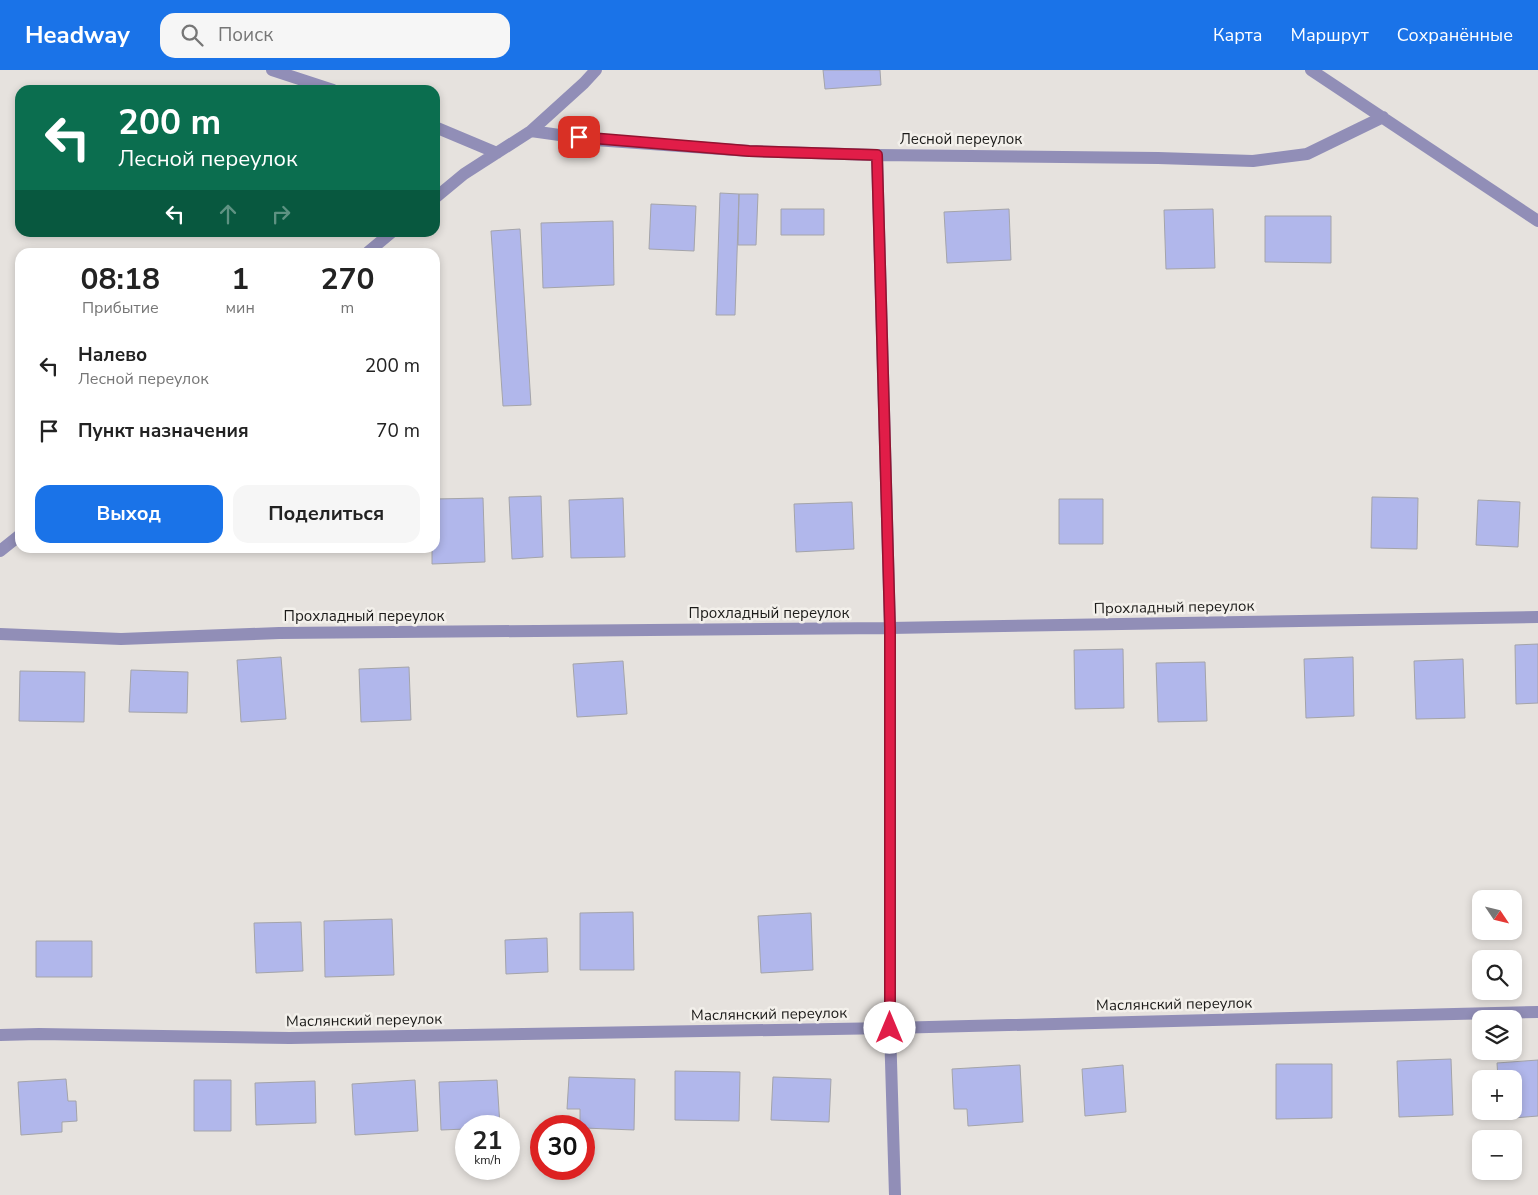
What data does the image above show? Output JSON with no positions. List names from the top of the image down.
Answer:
{
  "streets": {
    "street": ["Лесной переулок", "Прохладный переулок", "Маслянский переулок"]
  },
  "north": "bottom right",
  "page": {
    "header": "Headway",
    "search": "Поиск",
    "nav": ["Карта", "Маршрут", "Сохранённые"],
    "turn": ["200 m", "Лесной переулок"],
    "eta": [
      "08:18",
      "Прибытие",
      "1",
      "мин",
      "270",
      "m"
    ],
    "list": [
      {
        "name": "Налево",
        "note": "Лесной переулок",
        "value": "200 m"
      },
      {
        "name": "Пункт назначения",
        "value": "70 m"
      }
    ],
    "buttons": ["Выход", "Поделиться"],
    "map_buttons": ["+", "−"],
    "speed": "21 km/h",
    "limit": "30"
  }
}
